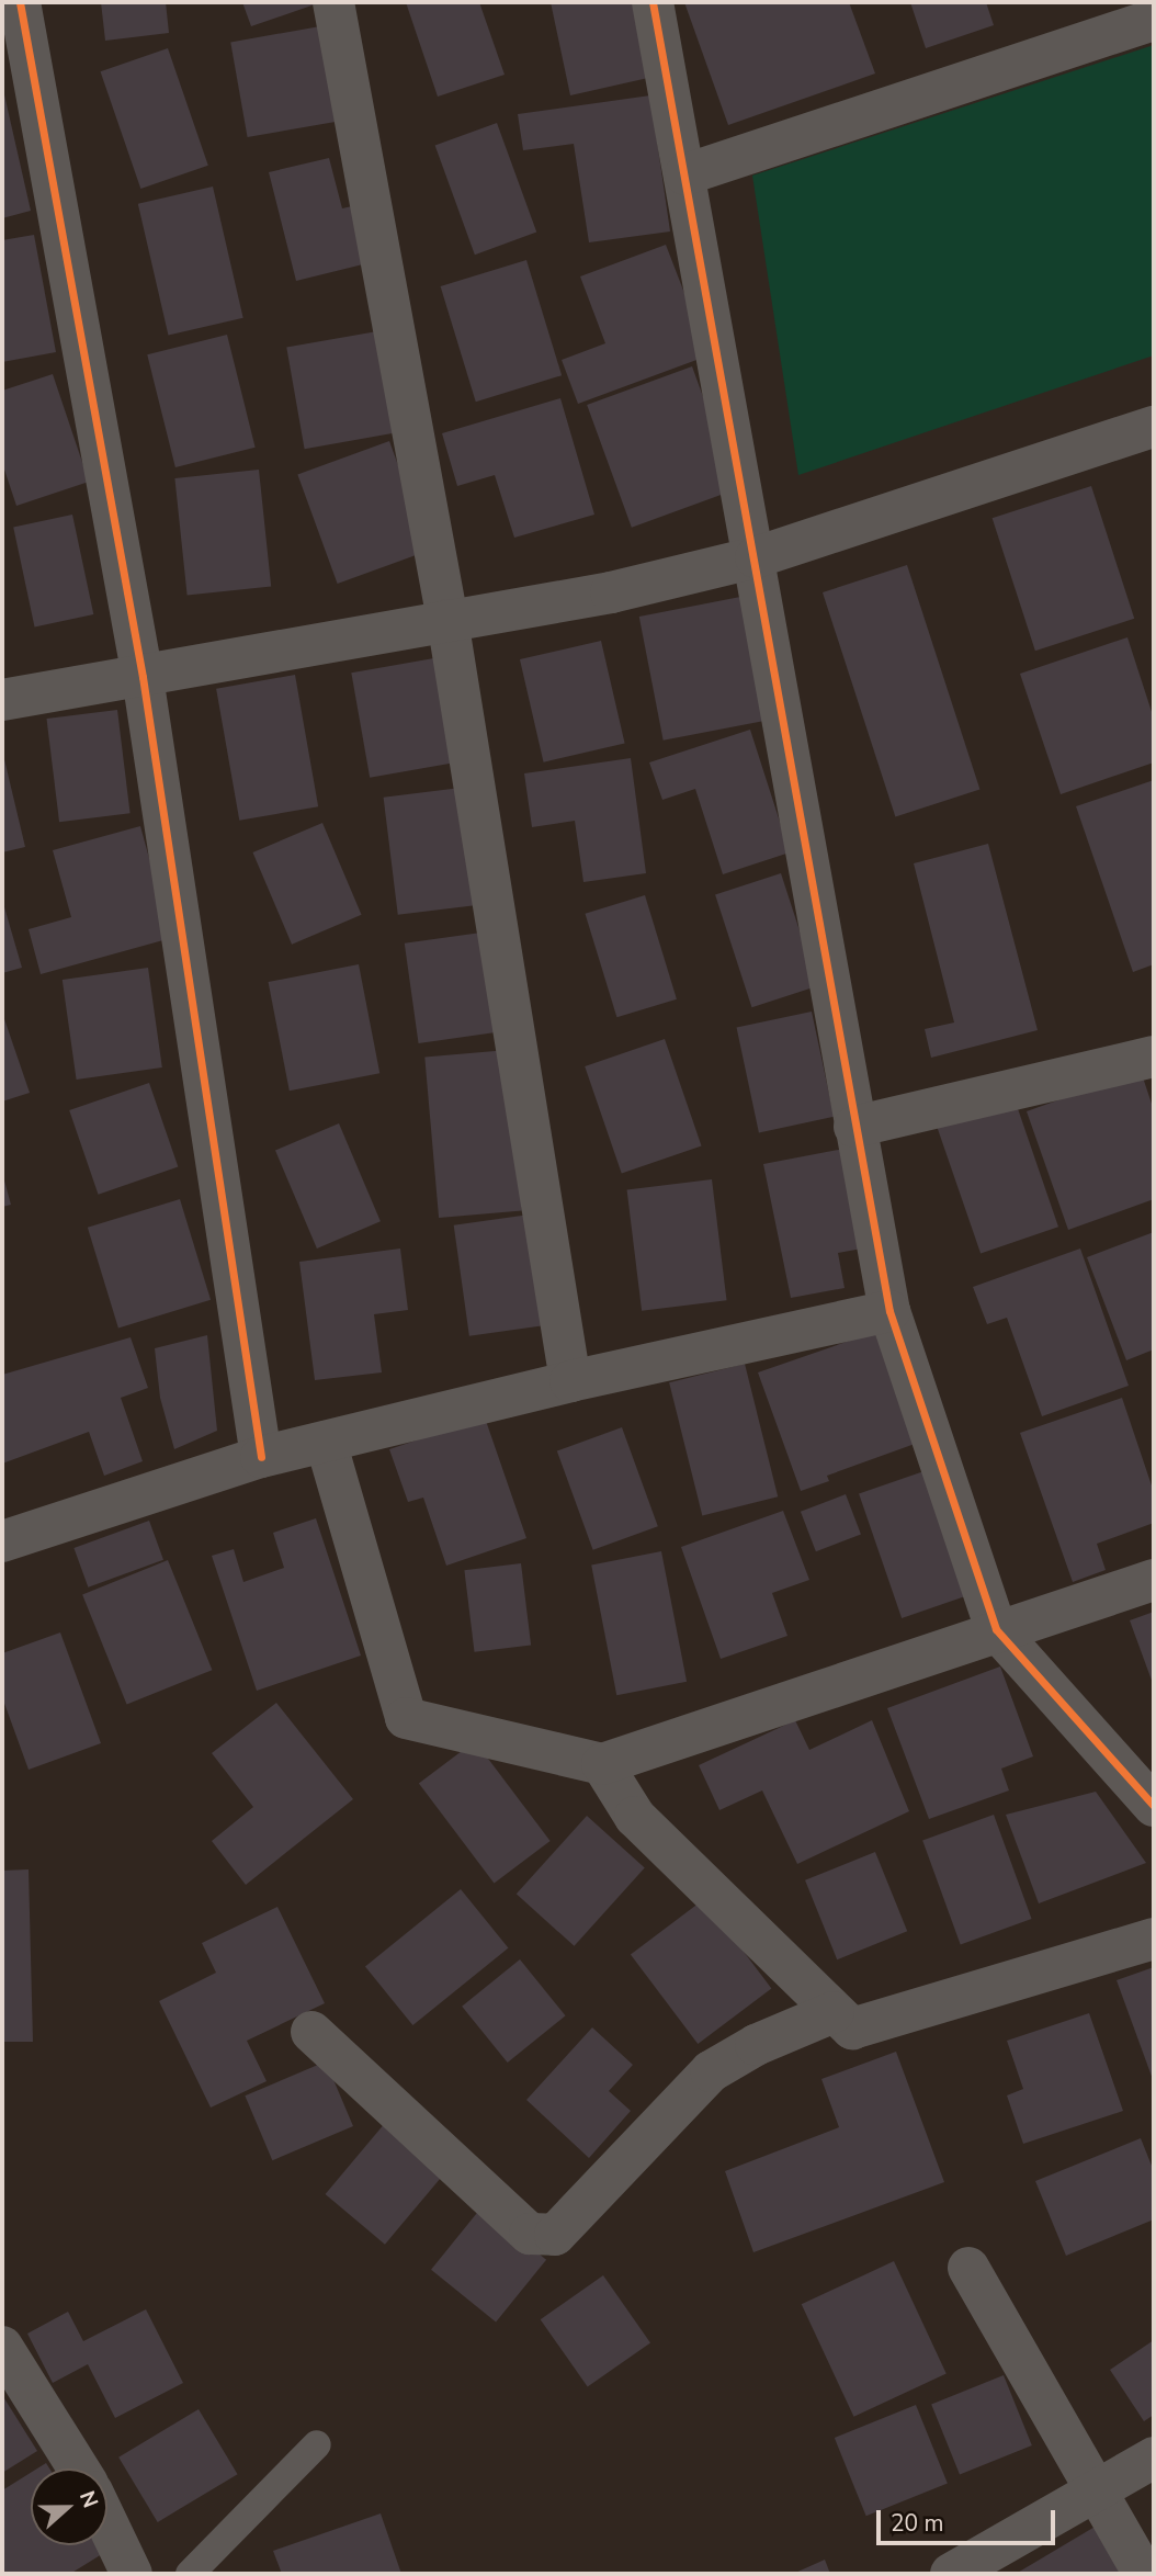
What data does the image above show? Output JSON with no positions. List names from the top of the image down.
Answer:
{
  "scale_bar": "20 m",
  "north": "right"
}
